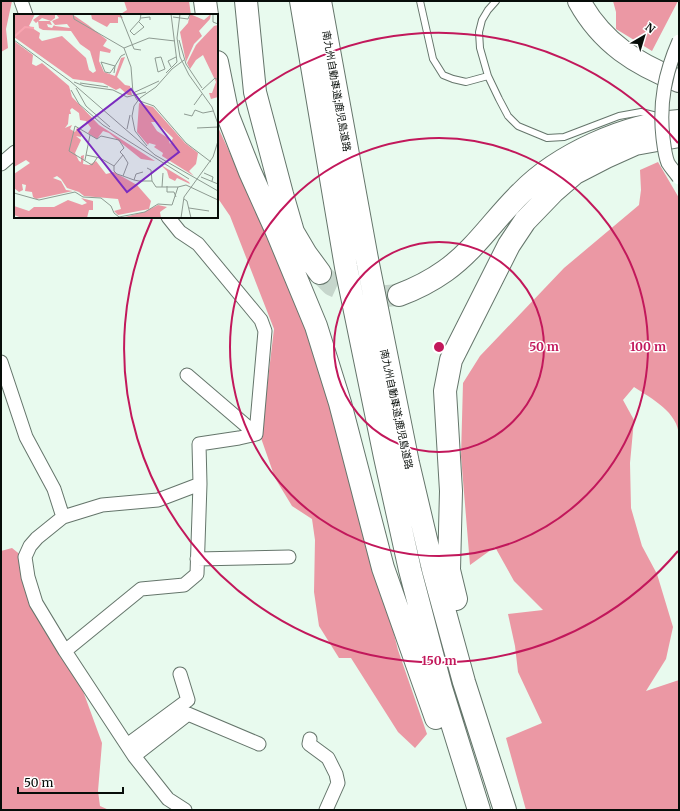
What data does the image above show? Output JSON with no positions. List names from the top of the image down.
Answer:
{
  "streets": {
    "highway": ["南九州自動車道;鹿児島道路"]
  },
  "scale_bar": "50 m",
  "north": "top right",
  "rings": ["50 m", "100 m", "150 m"]
}
